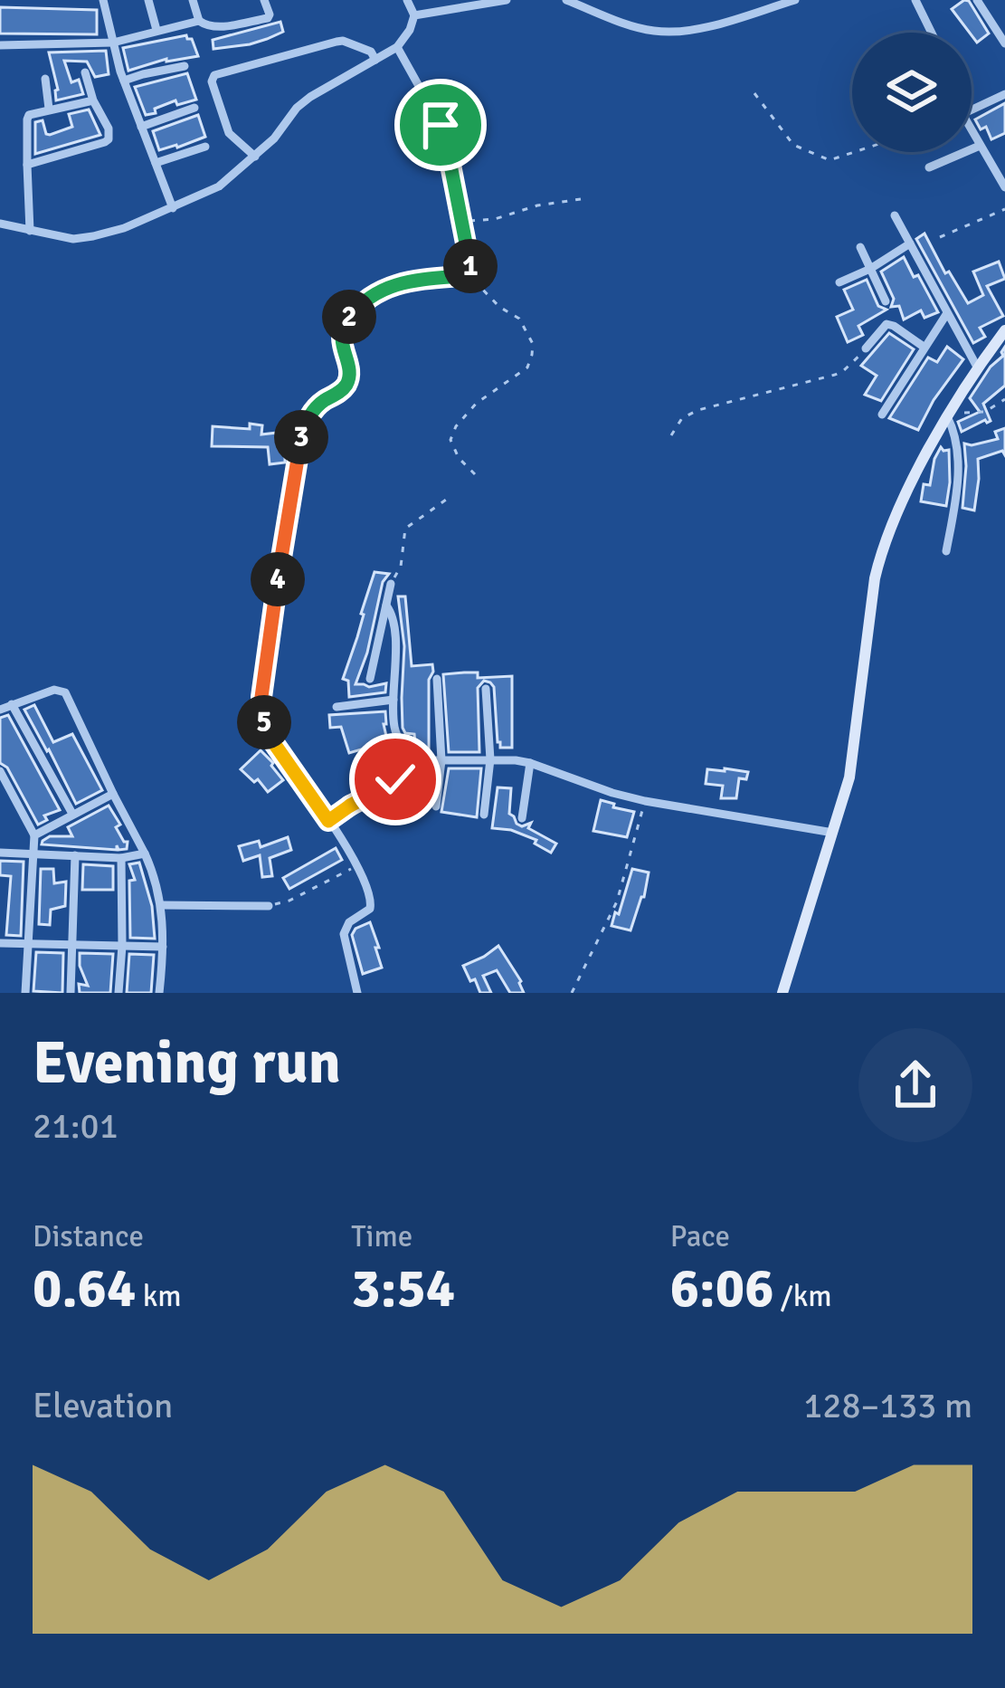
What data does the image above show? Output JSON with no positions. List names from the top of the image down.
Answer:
{
  "page": {
    "pins": [
      "1",
      "2",
      "3",
      "4",
      "5"
    ],
    "heading": ["Evening run", "21:01"],
    "stats": [
      ["Distance", "0.64 km"],
      ["Time", "3:54"],
      ["Pace", "6:06 /km"]
    ],
    "chart": ["Elevation", "128–133 m"]
  }
}
